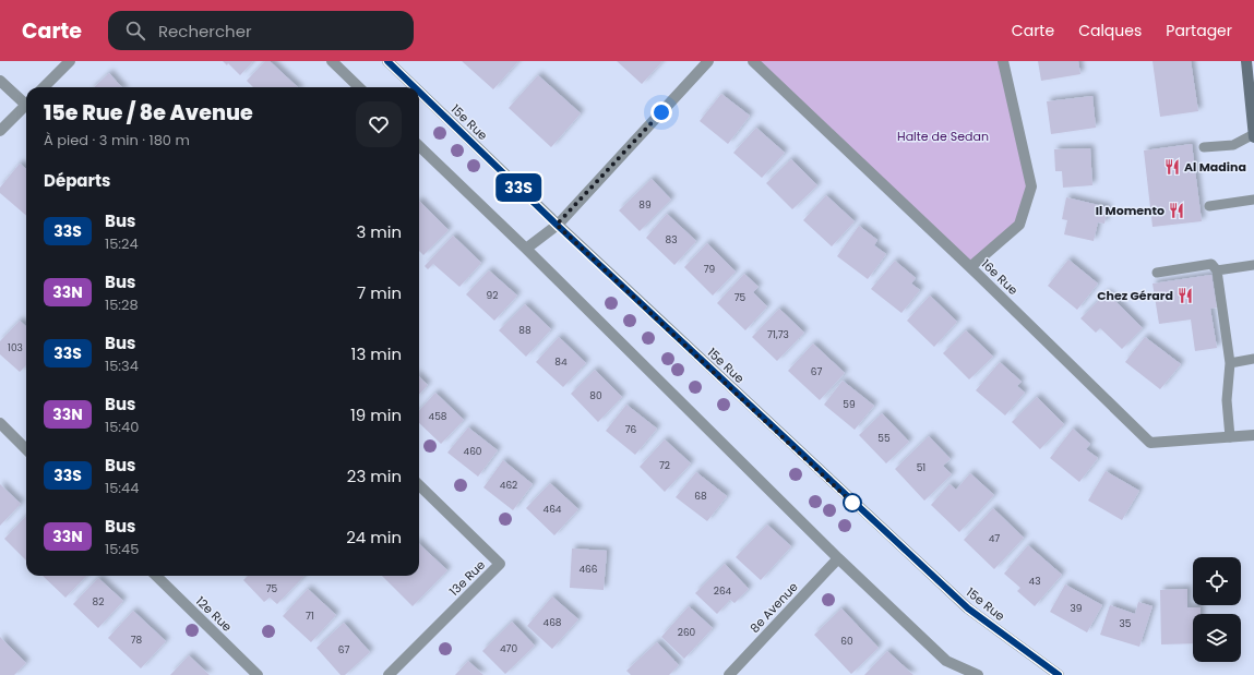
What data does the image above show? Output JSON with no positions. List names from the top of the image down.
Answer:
{
  "streets": {
    "street": [
      "15e Rue",
      "16e Rue",
      "13e Rue",
      "8e Avenue",
      "12e Rue"
    ]
  },
  "parks": ["Halte de Sedan"],
  "places": {
    "restaurant": ["Al Madina", "Il Momento", "Chez Gérard"]
  },
  "lines": ["bus line 33S"],
  "house_numbers": [
    "89",
    "83",
    "79",
    "92",
    "75",
    "88",
    "71,73",
    "103",
    "84",
    "67",
    "80",
    "59",
    "458",
    "76",
    "55",
    "460",
    "72",
    "51",
    "462",
    "68",
    "464",
    "47",
    "466",
    "43",
    "75",
    "264",
    "82",
    "39",
    "71",
    "468",
    "35",
    "260",
    "78",
    "60",
    "470",
    "67"
  ],
  "page": {
    "header": "Carte",
    "search": "Rechercher",
    "nav": ["Carte", "Calques", "Partager"],
    "on_map": "33S",
    "heading": [
      ["15e Rue / 8e Avenue", "À pied · 3 min · 180 m"],
      "Départs"
    ],
    "list": [
      {
        "mark": "33S",
        "name": "Bus",
        "note": "15:24",
        "value": "3 min"
      },
      {
        "mark": "33N",
        "name": "Bus",
        "note": "15:28",
        "value": "7 min"
      },
      {
        "mark": "33S",
        "name": "Bus",
        "note": "15:34",
        "value": "13 min"
      },
      {
        "mark": "33N",
        "name": "Bus",
        "note": "15:40",
        "value": "19 min"
      },
      {
        "mark": "33S",
        "name": "Bus",
        "note": "15:44",
        "value": "23 min"
      },
      {
        "mark": "33N",
        "name": "Bus",
        "note": "15:45",
        "value": "24 min"
      }
    ]
  }
}
